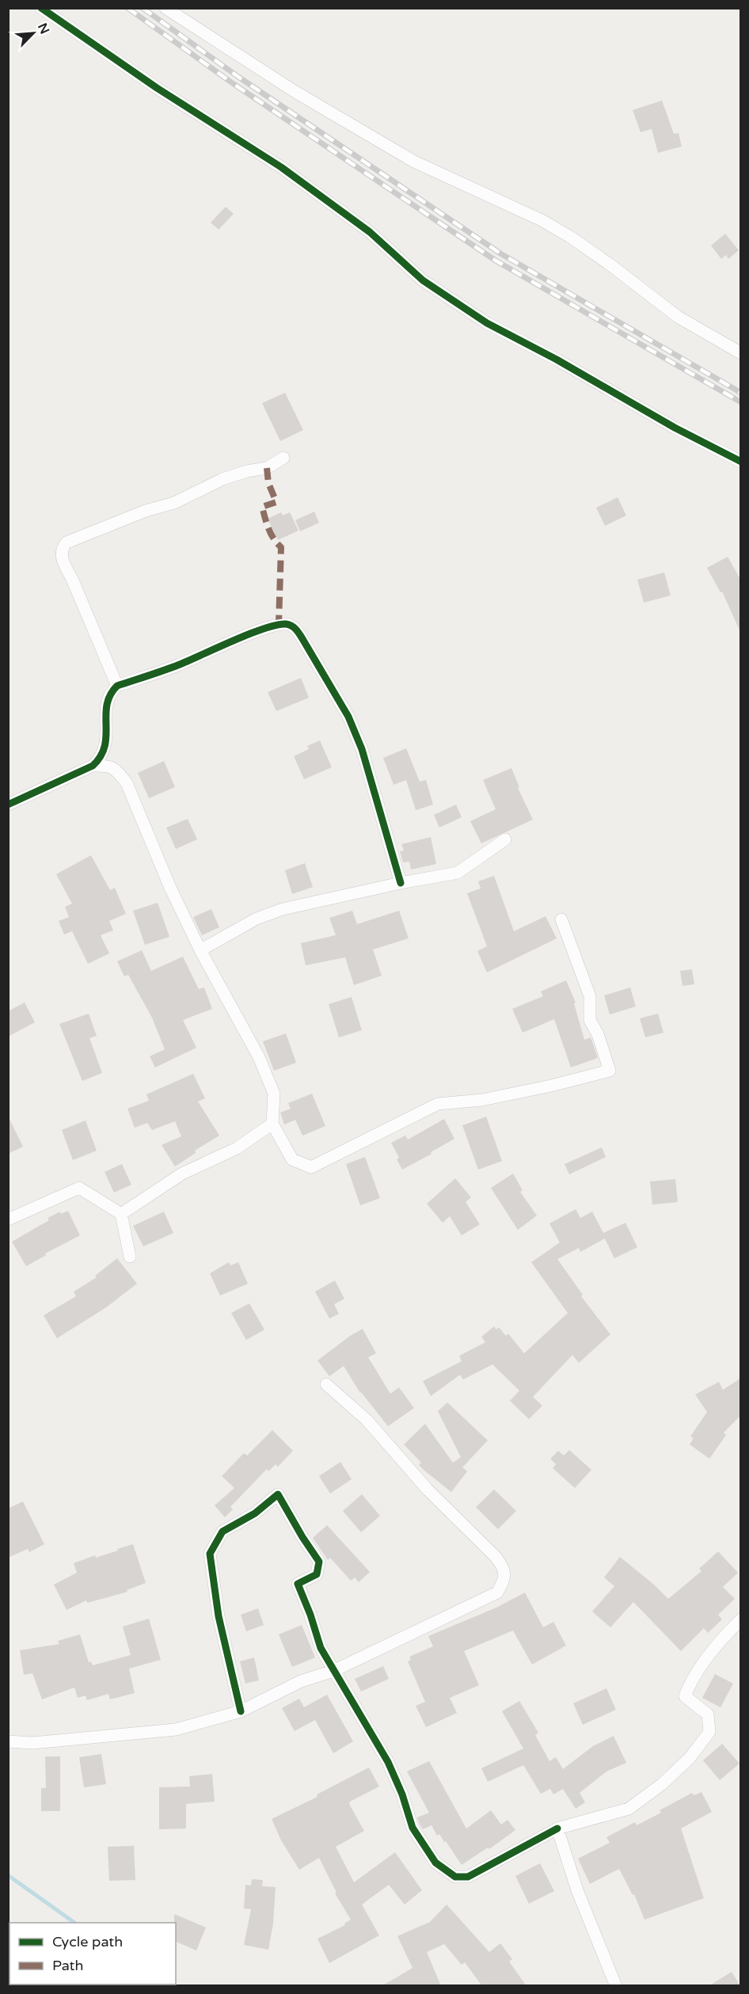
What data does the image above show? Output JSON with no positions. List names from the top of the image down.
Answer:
{
  "legend": ["Cycle path", "Path"],
  "north": "top right"
}
